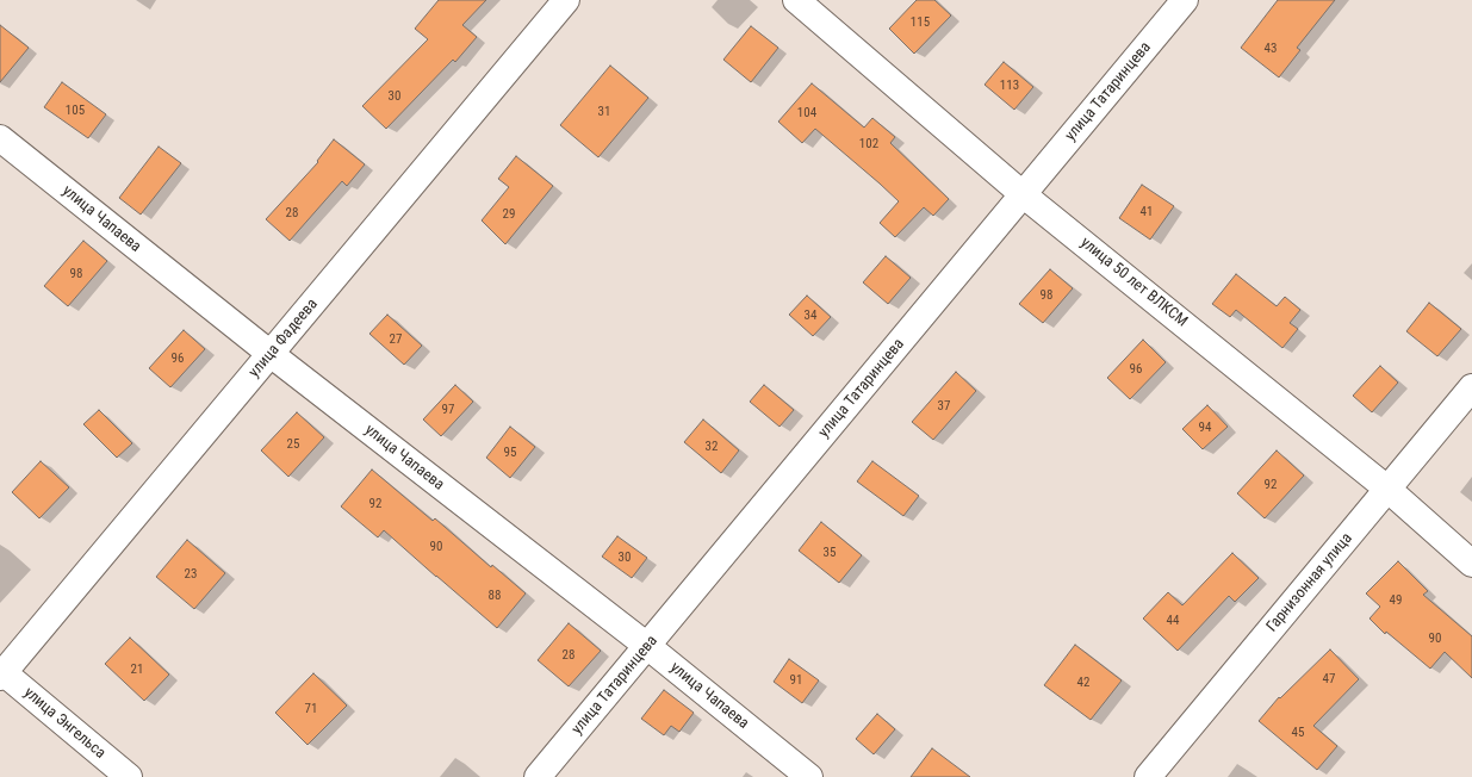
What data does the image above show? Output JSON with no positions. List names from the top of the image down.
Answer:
{
  "streets": {
    "street": [
      "улица Татаринцева",
      "улица Чапаева",
      "улица 50 лет ВЛКСМ",
      "улица Фадеева",
      "Гарнизонная улица",
      "улица Энгельса"
    ]
  },
  "crossings": [
    ["улица Татаринцева", "улица Чапаева"],
    ["улица Татаринцева", "улица 50 лет ВЛКСМ"],
    ["улица Чапаева", "улица Фадеева"],
    ["улица 50 лет ВЛКСМ", "Гарнизонная улица"],
    ["улица Фадеева", "улица Энгельса"]
  ],
  "house_numbers": [
    "115",
    "43",
    "113",
    "30",
    "105",
    "31",
    "104",
    "102",
    "41",
    "28",
    "29",
    "98",
    "98",
    "34",
    "27",
    "96",
    "96",
    "37",
    "97",
    "94",
    "25",
    "32",
    "95",
    "92",
    "92",
    "90",
    "35",
    "30",
    "23",
    "88",
    "49",
    "44",
    "90",
    "28",
    "21",
    "47",
    "91",
    "42",
    "71",
    "45"
  ]
}
